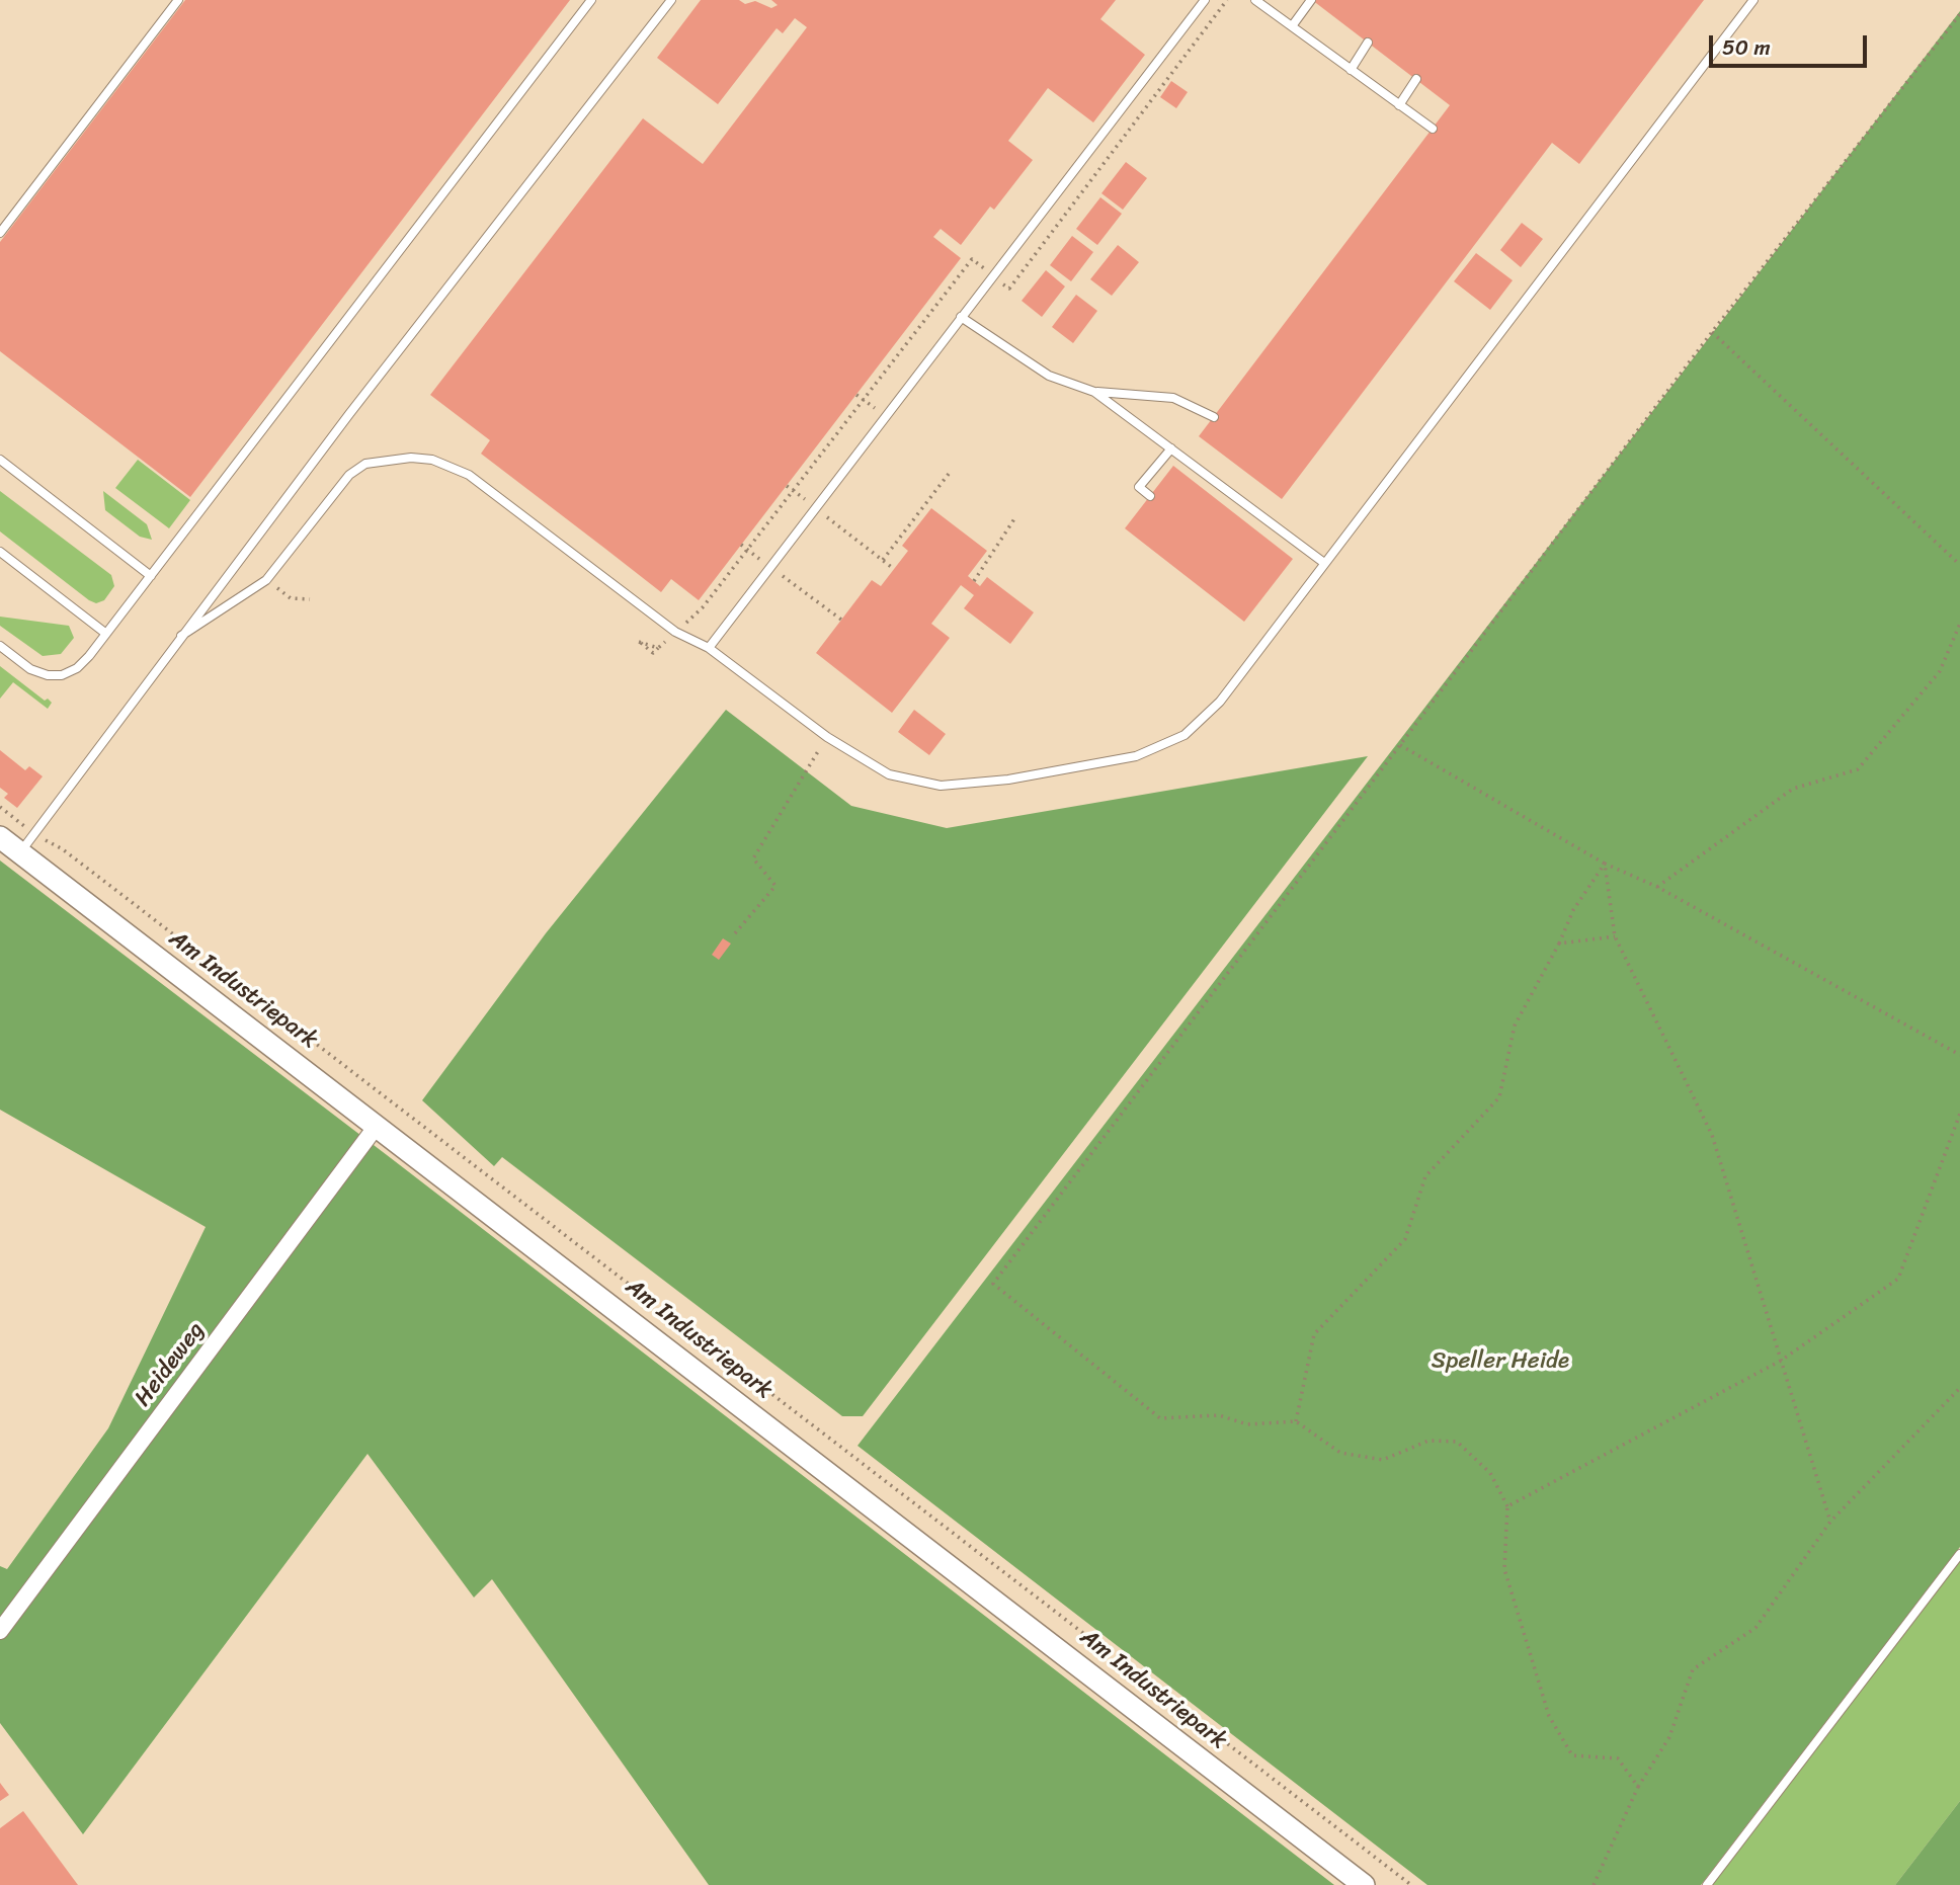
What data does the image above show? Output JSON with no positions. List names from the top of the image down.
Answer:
{
  "streets": {
    "street": ["Am Industriepark", "Heideweg"]
  },
  "crossings": [
    ["Am Industriepark", "Heideweg"]
  ],
  "parks": ["Speller Heide"],
  "scale_bar": "50 m"
}
